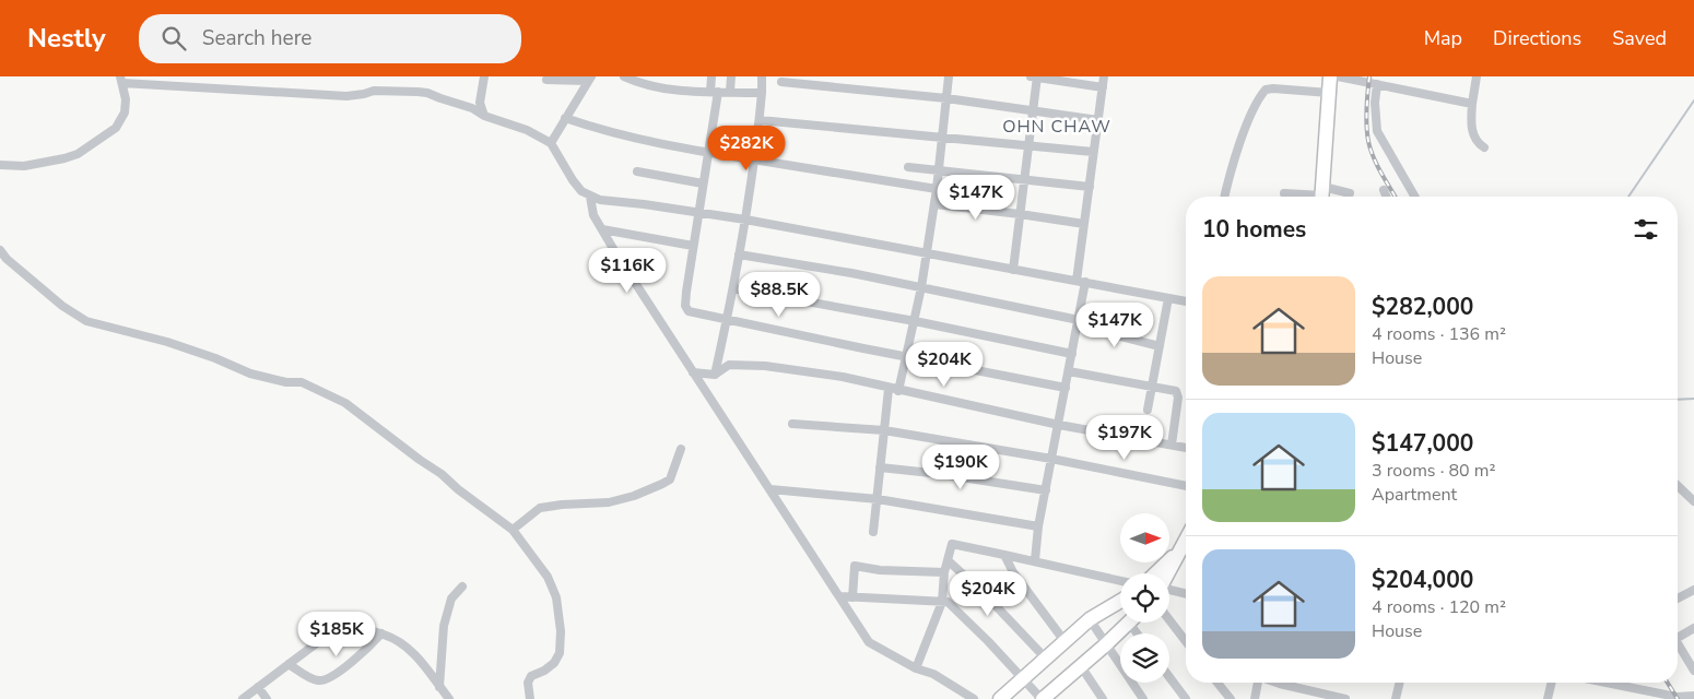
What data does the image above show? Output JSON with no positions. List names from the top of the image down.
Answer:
{
  "districts": ["OHN CHAW"],
  "north": "right",
  "page": {
    "header": "Nestly",
    "search": "Search here",
    "nav": ["Map", "Directions", "Saved"],
    "price": [
      "$282K",
      "$147K",
      "$116K",
      "$88.5K",
      "$147K",
      "$204K",
      "$197K",
      "$190K",
      "$204K",
      "$185K"
    ],
    "heading": "10 homes",
    "list": [
      {
        "name": "$282,000",
        "note": "4 rooms · 136 m² · House"
      },
      {
        "name": "$147,000",
        "note": "3 rooms · 80 m² · Apartment"
      },
      {
        "name": "$204,000",
        "note": "4 rooms · 120 m² · House"
      }
    ]
  }
}
